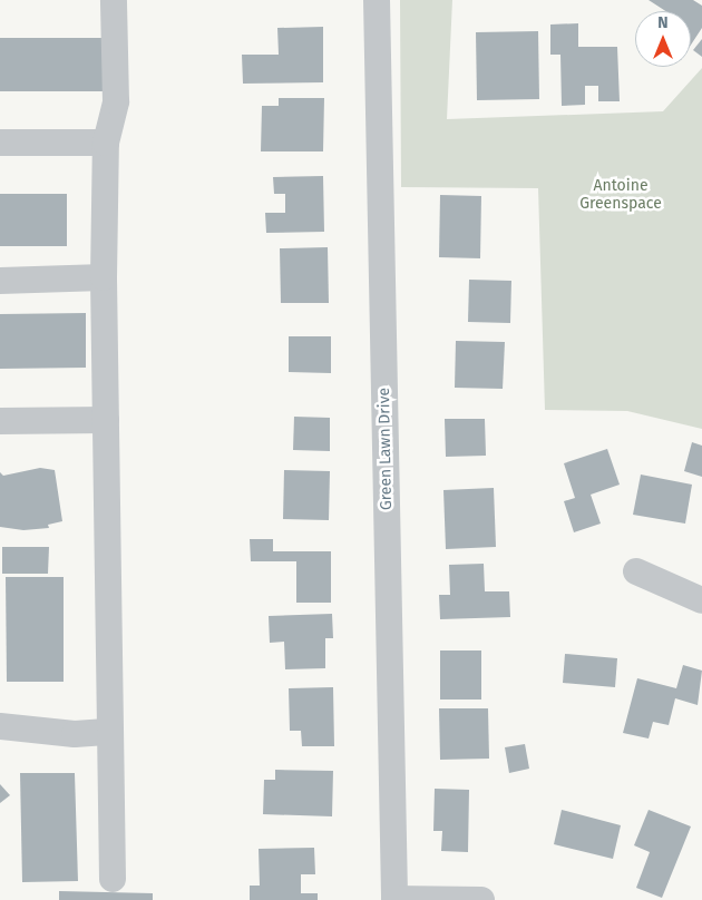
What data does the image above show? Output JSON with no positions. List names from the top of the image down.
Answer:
{
  "streets": {
    "street": ["Green Lawn Drive"]
  },
  "parks": ["Antoine Greenspace"],
  "north": "top"
}
